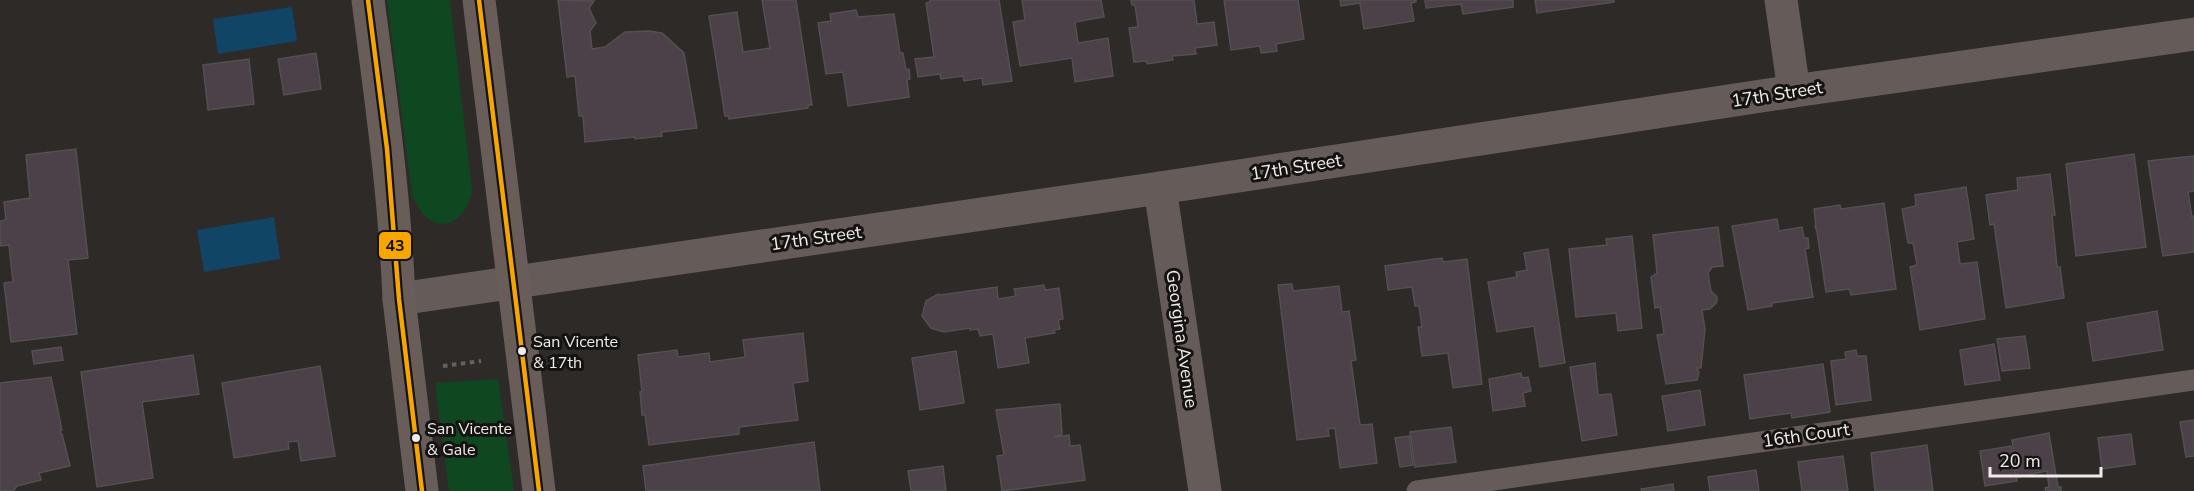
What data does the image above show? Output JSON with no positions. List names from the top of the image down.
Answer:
{
  "streets": {
    "street": ["17th Street", "Georgina Avenue"],
    "lane": ["16th Court"]
  },
  "crossings": [
    ["17th Street", "Georgina Avenue"]
  ],
  "places": ["San Vicente & 17th", "San Vicente & Gale"],
  "lines": ["transit line 43"],
  "scale_bar": "20 m"
}
